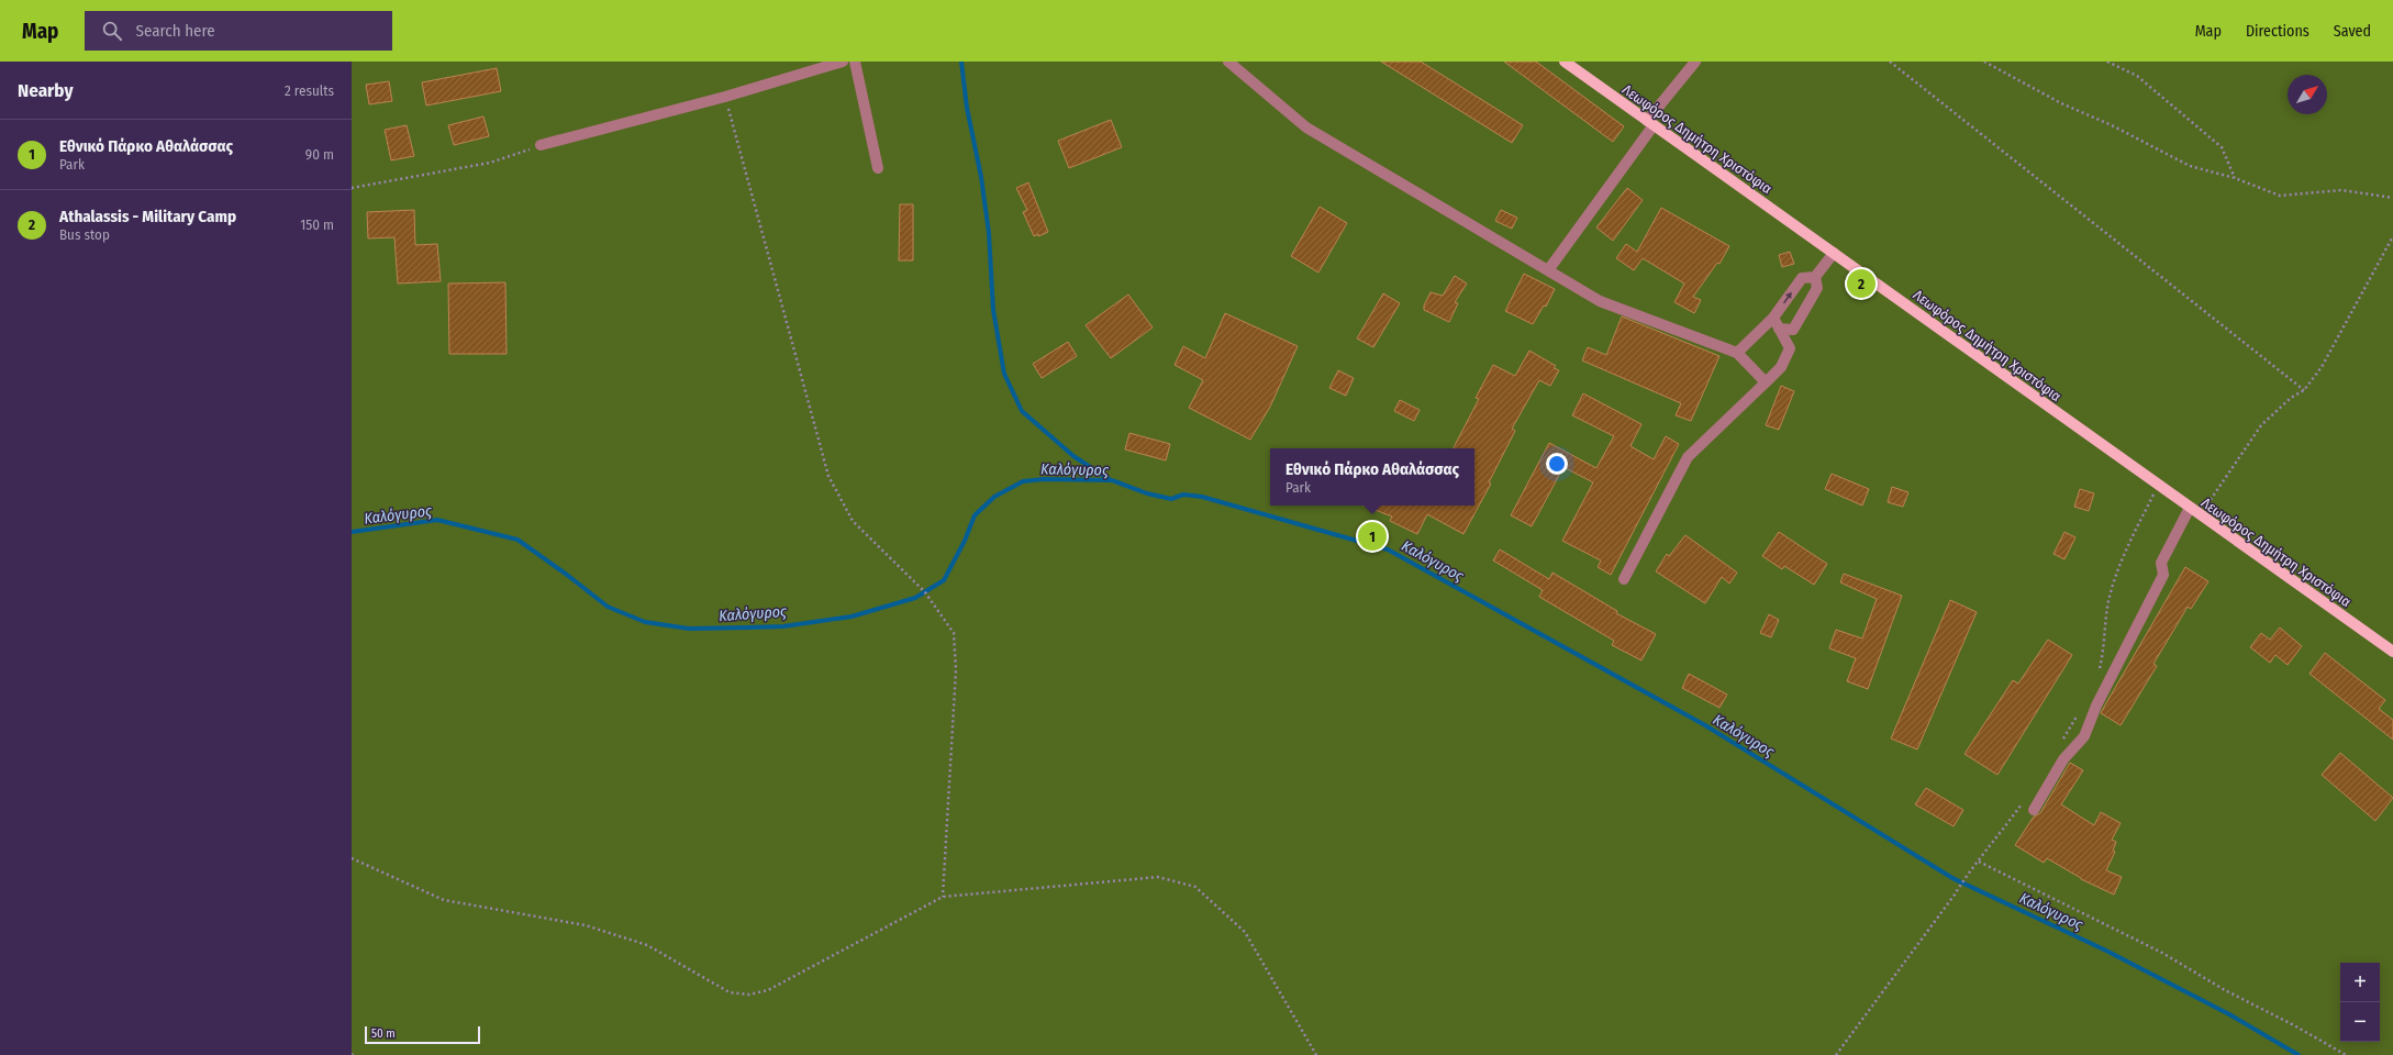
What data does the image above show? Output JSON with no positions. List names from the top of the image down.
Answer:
{
  "streets": {
    "main road": ["Λεωφόρος Δημήτρη Χριστόφια"]
  },
  "water": ["Καλόγυρος"],
  "scale_bar": "50 m",
  "north": "top right",
  "page": {
    "header": "Map",
    "search": "Search here",
    "nav": ["Map", "Directions", "Saved"],
    "heading": ["Nearby", "2 results"],
    "list": [
      {
        "mark": "1",
        "name": "Εθνικό Πάρκο Αθαλάσσας",
        "note": "Park",
        "value": "90 m"
      },
      {
        "mark": "2",
        "name": "Athalassis - Military Camp",
        "note": "Bus stop",
        "value": "150 m"
      }
    ],
    "pins": ["2", "1"],
    "popup": ["Εθνικό Πάρκο Αθαλάσσας", "Park"],
    "map_buttons": ["+", "−"],
    "scale": "50 m"
  }
}
